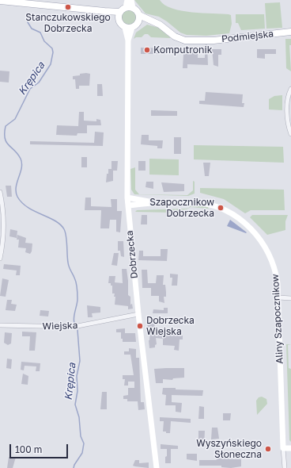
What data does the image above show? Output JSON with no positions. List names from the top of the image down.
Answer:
{
  "streets": {
    "main road": ["Podmiejska"],
    "street": ["Dobrzecka", "Aliny Szapocznikow", "Wiejska"]
  },
  "crossings": [
    ["Dobrzecka", "Aliny Szapocznikow"],
    ["Dobrzecka", "Wiejska"]
  ],
  "water": ["Krępica"],
  "places": [
    "Stanczukowskiego Dobrzecka",
    "Komputronik",
    "Szapocznikow Dobrzecka",
    "Dobrzecka Wiejska",
    "Wyszyńskiego Słoneczna"
  ],
  "scale_bar": "100 m"
}
